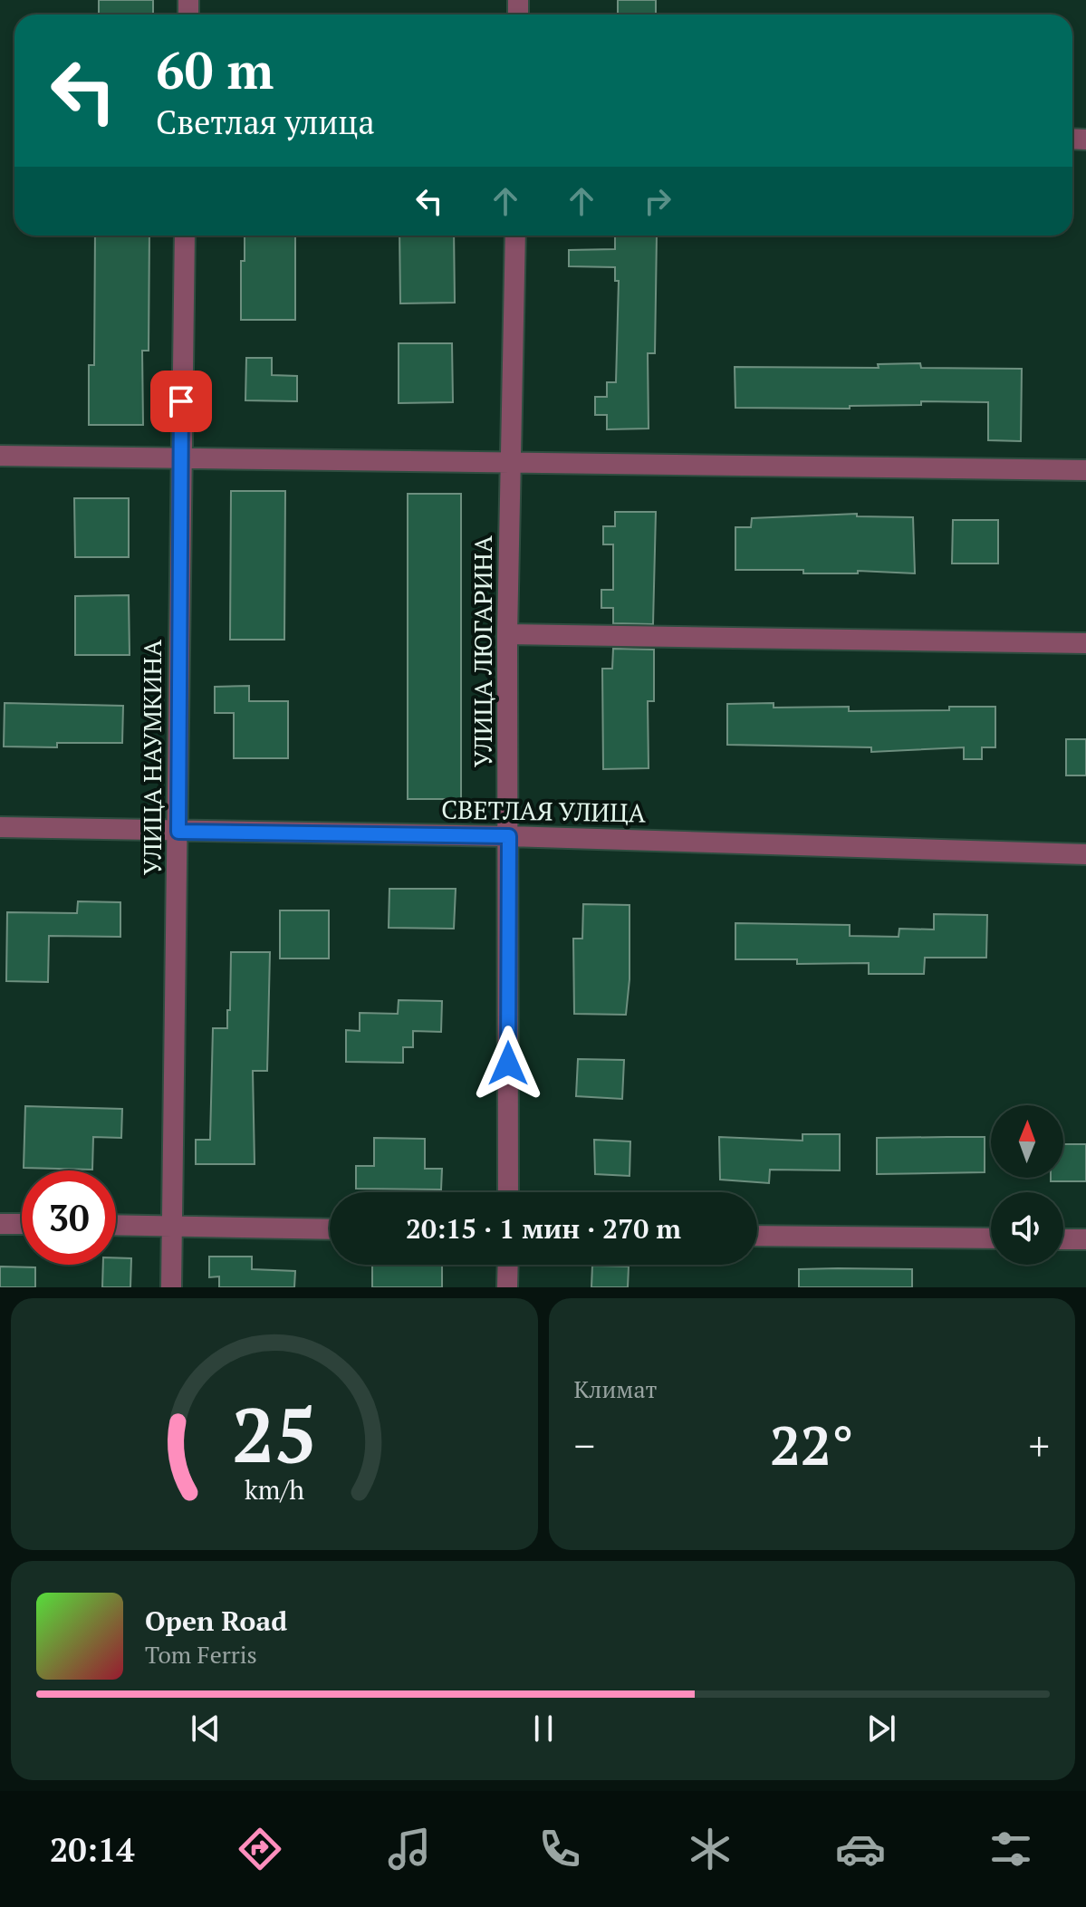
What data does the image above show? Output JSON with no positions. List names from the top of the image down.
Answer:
{
  "streets": {
    "street": ["УЛИЦА ЛЮГАРИНА", "УЛИЦА НАУМКИНА", "СВЕТЛАЯ УЛИЦА"]
  },
  "crossings": [
    ["УЛИЦА ЛЮГАРИНА", "СВЕТЛАЯ УЛИЦА"],
    ["УЛИЦА НАУМКИНА", "СВЕТЛАЯ УЛИЦА"]
  ],
  "north": "top",
  "page": {
    "turn": ["60 m", "Светлая улица"],
    "limit": "30",
    "trip": "20:15 · 1 мин · 270 m",
    "tile": "Климат",
    "heat": ["−", "22°", "+"],
    "song": ["Open Road", "Tom Ferris"],
    "tabs": "20:14",
    "gauge": ["25", "km/h"]
  }
}
